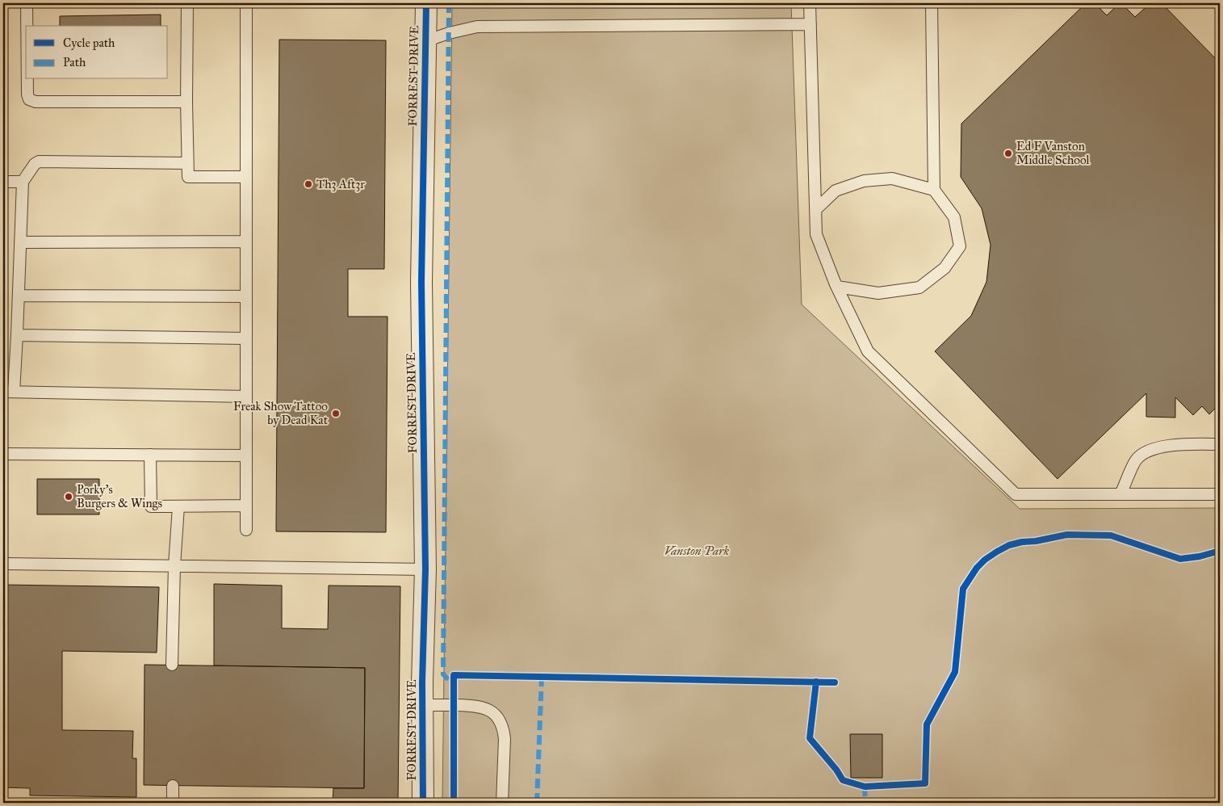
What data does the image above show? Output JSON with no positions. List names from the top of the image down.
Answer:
{
  "streets": {
    "street": ["FORREST DRIVE"]
  },
  "parks": ["Vanston Park"],
  "places": [
    "Ed F Vanston Middle School",
    "Th3 Aft3r",
    "Freak Show Tattoo by Dead Kat",
    "Porky’s Burgers & Wings"
  ],
  "legend": ["Cycle path", "Path"]
}
